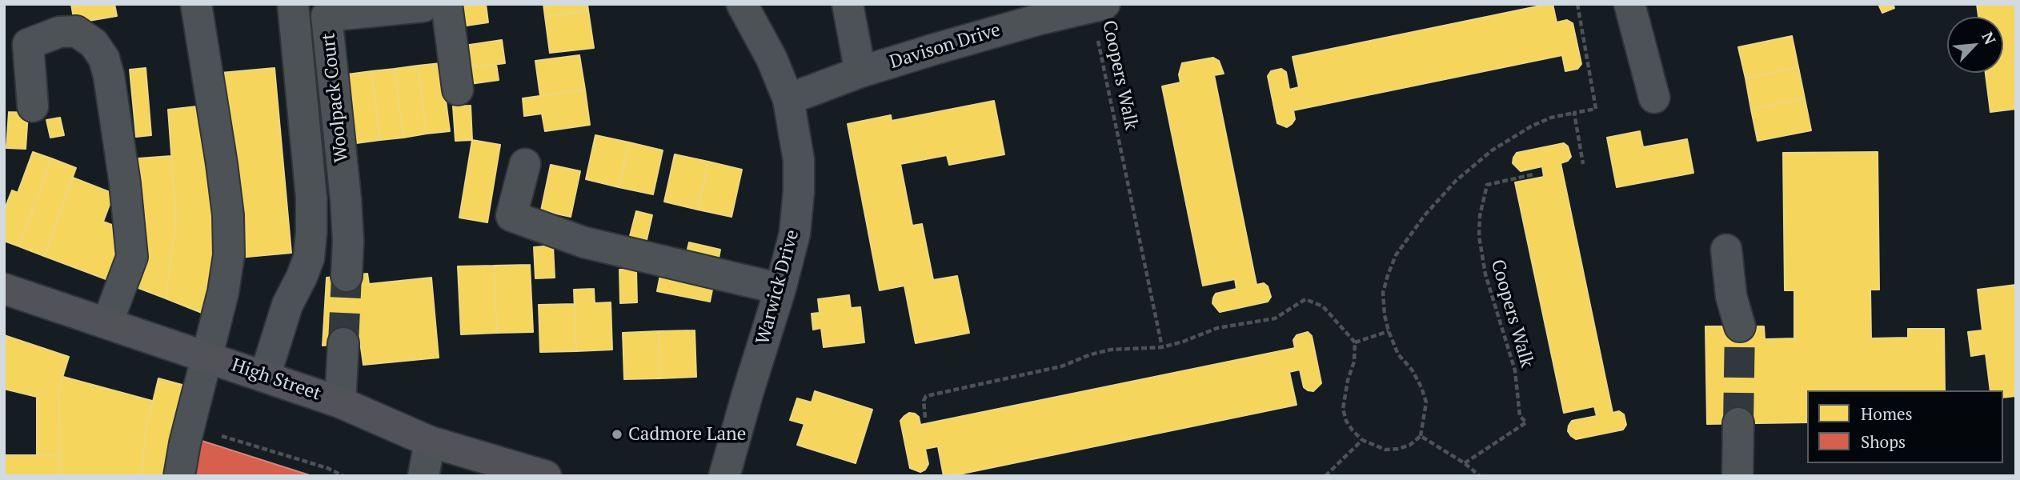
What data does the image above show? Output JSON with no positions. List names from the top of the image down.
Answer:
{
  "streets": {
    "main road": ["High Street"],
    "street": ["Davison Drive", "Woolpack Court", "Warwick Drive"],
    "path": ["Coopers Walk"]
  },
  "crossings": [
    ["Davison Drive", "Coopers Walk"],
    ["Davison Drive", "Warwick Drive"]
  ],
  "places": ["Cadmore Lane"],
  "legend": ["Homes", "Shops"],
  "north": "top right"
}
